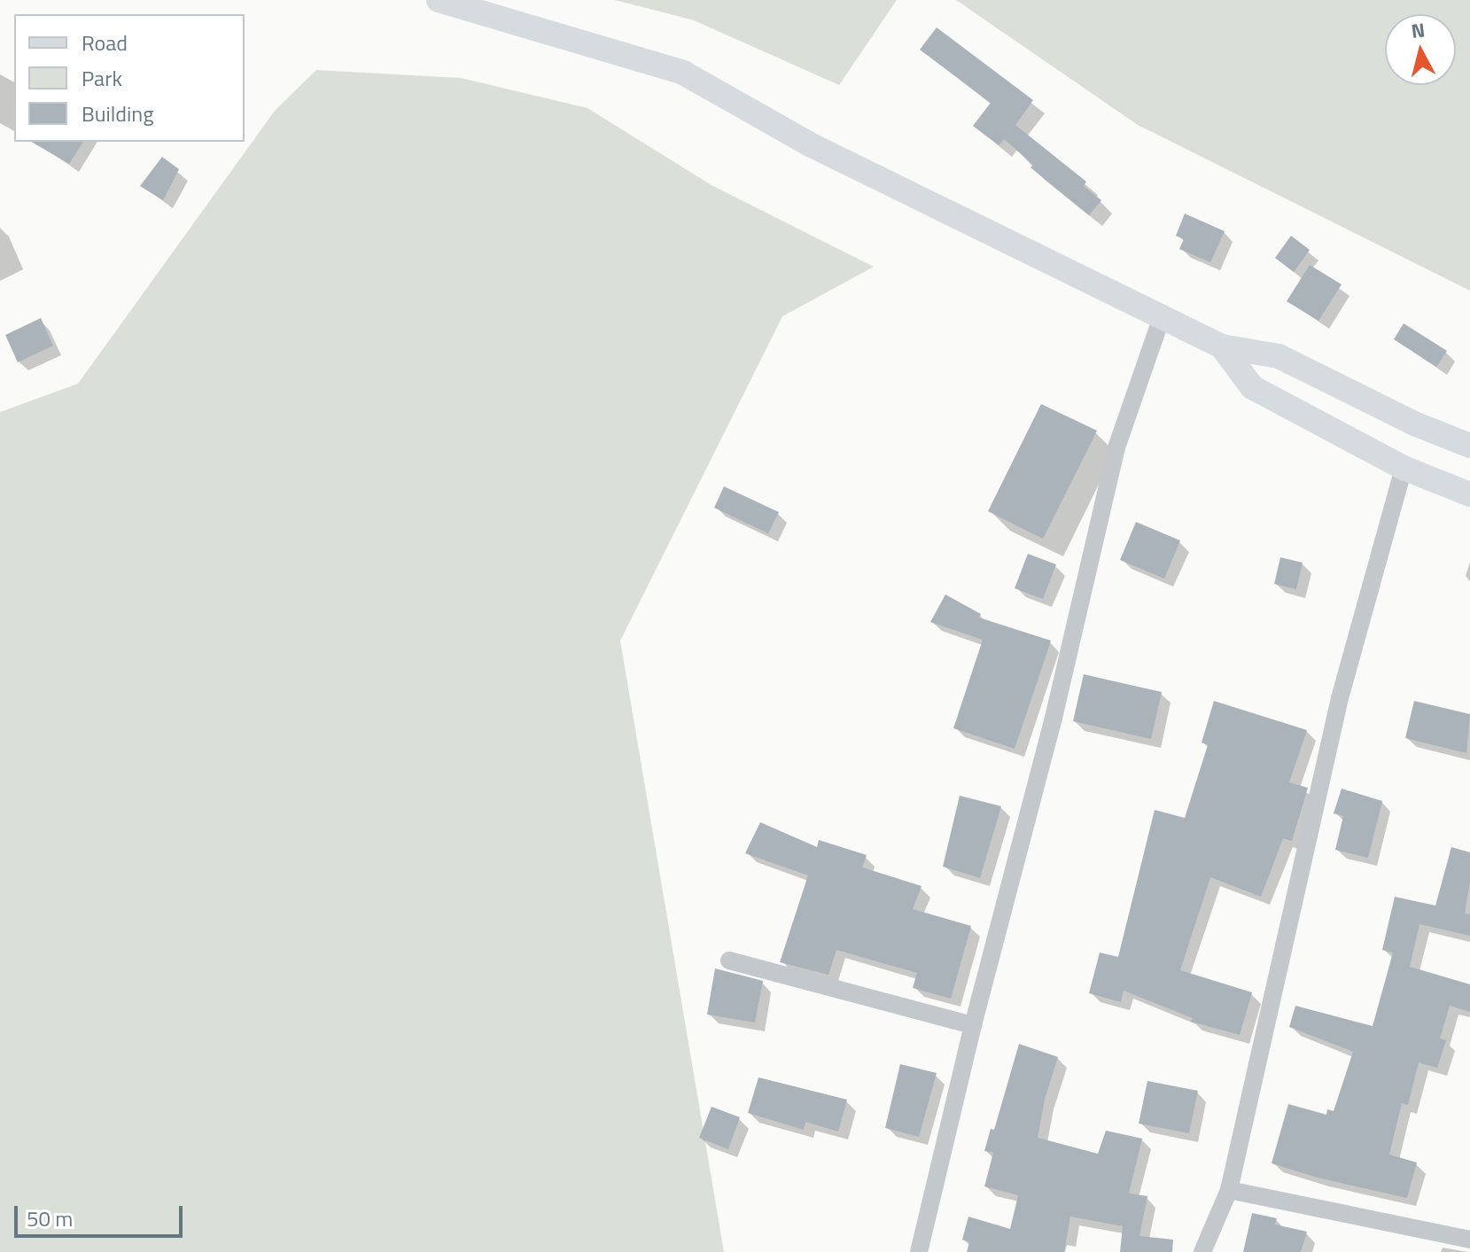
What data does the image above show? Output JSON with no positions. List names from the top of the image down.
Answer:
{
  "legend": ["Road", "Park", "Building"],
  "scale_bar": "50 m",
  "north": "top"
}
